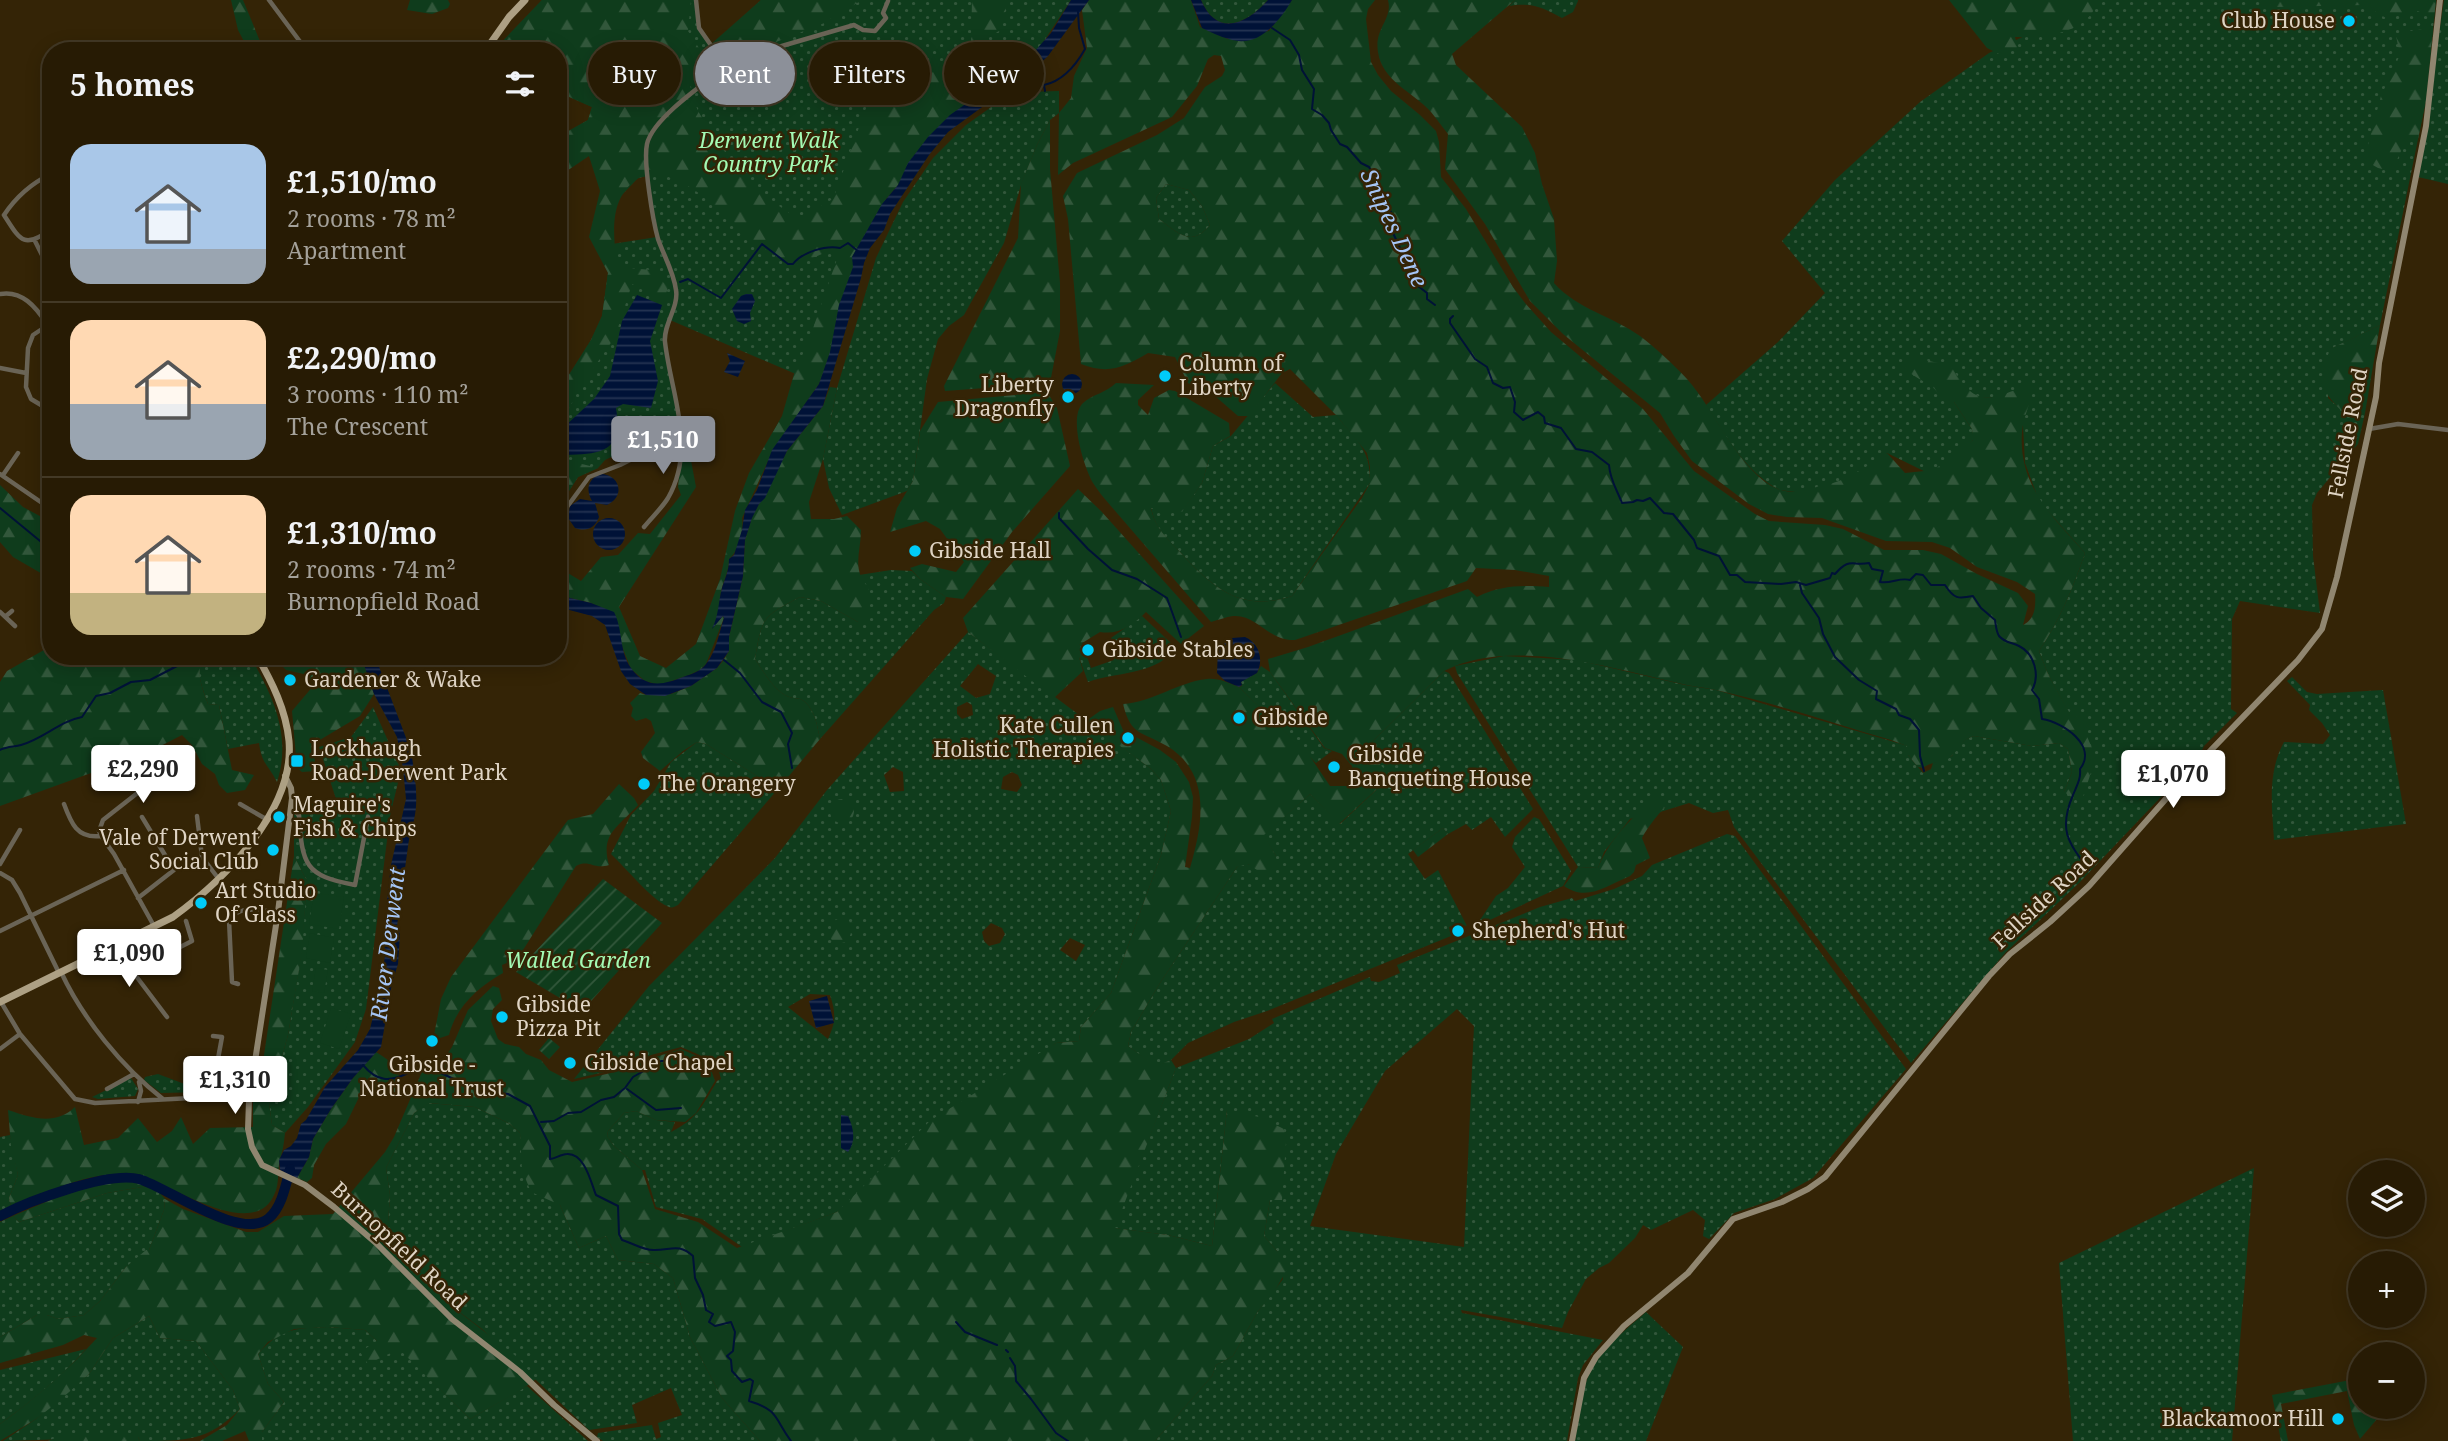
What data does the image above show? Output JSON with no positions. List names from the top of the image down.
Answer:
{
  "streets": {
    "street": ["Fellside Road", "Burnopfield Road"]
  },
  "water": ["Snipes Dene", "River Derwent"],
  "parks": ["Derwent Walk Country Park", "Walled Garden"],
  "places": {
    "other": [
      "Club House",
      "Column of Liberty",
      "Liberty Dragonfly",
      "Gibside Hall",
      "Gibside Stables",
      "Gardener & Wake",
      "Gibside",
      "Kate Cullen Holistic Therapies",
      "Gibside Banqueting House",
      "The Orangery",
      "Maguire's Fish & Chips",
      "Vale of Derwent Social Club",
      "Art Studio Of Glass",
      "Shepherd's Hut",
      "Gibside Pizza Pit",
      "Gibside - National Trust",
      "Gibside Chapel",
      "Blackamoor Hill"
    ],
    "transit": ["Lockhaugh Road-Derwent Park"]
  },
  "page": {
    "chip": [
      "Buy",
      "Rent",
      "Filters",
      "New"
    ],
    "heading": "5 homes",
    "list": [
      {
        "name": "£1,510/mo",
        "note": "2 rooms · 78 m² · Apartment"
      },
      {
        "name": "£2,290/mo",
        "note": "3 rooms · 110 m² · The Crescent"
      },
      {
        "name": "£1,310/mo",
        "note": "2 rooms · 74 m² · Burnopfield Road"
      }
    ],
    "price": [
      "£1,510",
      "£2,290",
      "£1,070",
      "£1,090",
      "£1,310"
    ],
    "map_buttons": ["+", "−"]
  }
}
